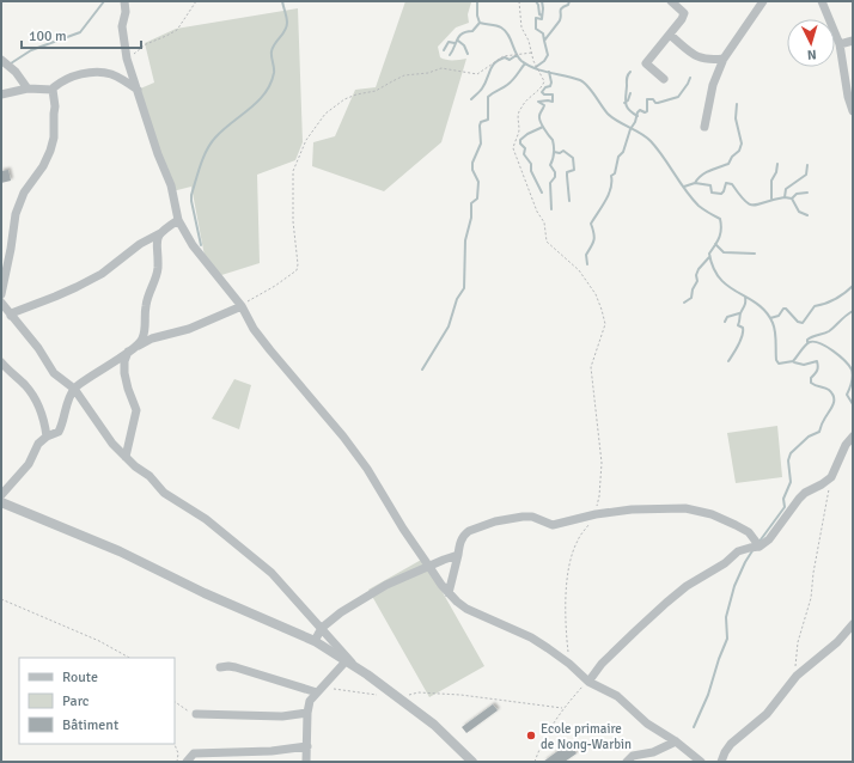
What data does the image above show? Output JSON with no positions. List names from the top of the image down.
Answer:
{
  "places": ["Ecole primaire de Nong-Warbin"],
  "legend": ["Route", "Parc", "Bâtiment"],
  "scale_bar": "100 m",
  "north": "bottom"
}
